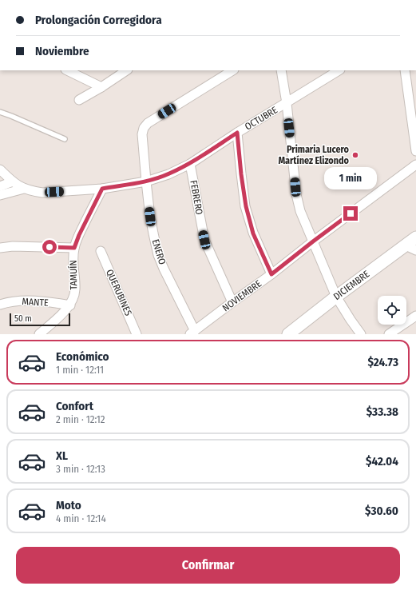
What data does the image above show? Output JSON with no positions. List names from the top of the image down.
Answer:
{
  "streets": {
    "street": [
      "OCTUBRE",
      "FEBRERO",
      "ENERO",
      "TAMUÍN",
      "DICIEMBRE",
      "QUERUBINES",
      "NOVIEMBRE",
      "MANTE"
    ]
  },
  "crossings": [
    ["OCTUBRE", "FEBRERO"],
    ["OCTUBRE", "ENERO"],
    ["OCTUBRE", "TAMUÍN"],
    ["FEBRERO", "NOVIEMBRE"],
    ["ENERO", "NOVIEMBRE"],
    ["TAMUÍN", "MANTE"]
  ],
  "places": ["Primaria Lucero Martínez Elizondo"],
  "scale_bar": "50 m",
  "page": {
    "banner": ["Prolongación Corregidora", "Noviembre"],
    "bubble": "1 min",
    "scale": "50 m",
    "list": [
      {
        "name": "Económico",
        "note": "1 min · 12:11",
        "value": "$24.73"
      },
      {
        "name": "Confort",
        "note": "2 min · 12:12",
        "value": "$33.38"
      },
      {
        "name": "XL",
        "note": "3 min · 12:13",
        "value": "$42.04"
      },
      {
        "name": "Moto",
        "note": "4 min · 12:14",
        "value": "$30.60"
      }
    ],
    "buttons": "Confirmar"
  }
}
